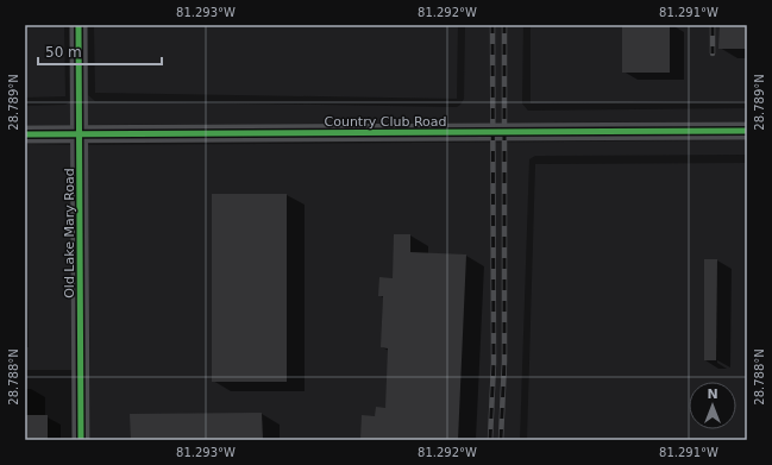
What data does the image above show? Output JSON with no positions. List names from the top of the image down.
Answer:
{
  "streets": {
    "street": ["Country Club Road", "Old Lake Mary Road"]
  },
  "crossings": [
    ["Country Club Road", "Old Lake Mary Road"]
  ],
  "scale_bar": "50 m",
  "north": "top",
  "coordinates": [
    "81.293°W",
    "81.292°W",
    "81.291°W",
    "28.789°N",
    "28.788°N"
  ]
}
